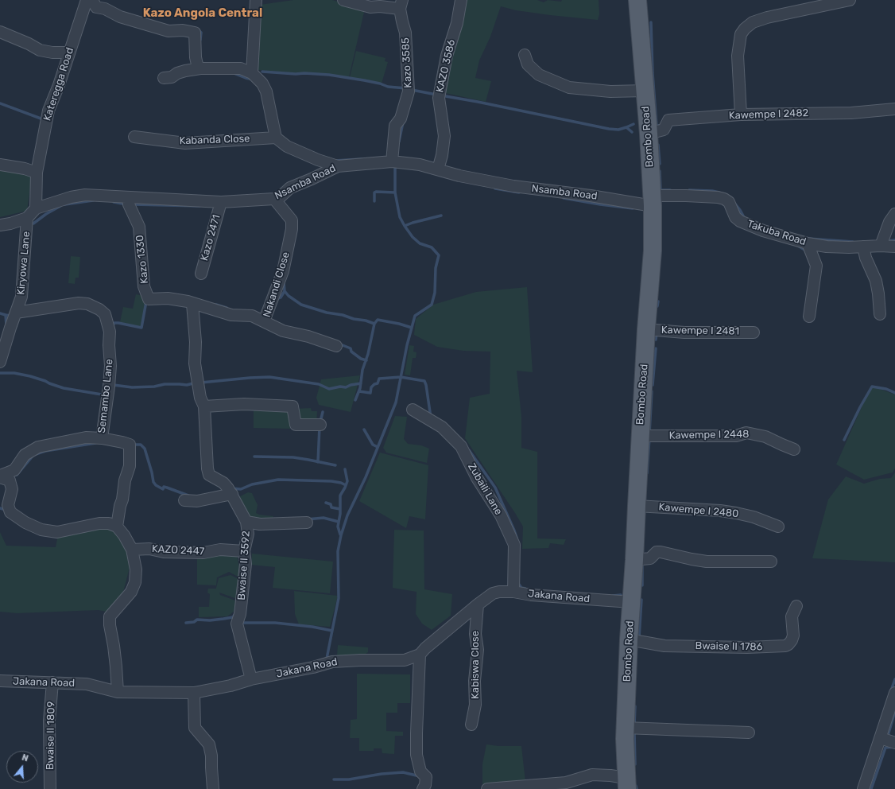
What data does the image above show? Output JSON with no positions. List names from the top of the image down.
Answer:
{
  "streets": {
    "main road": ["Bombo Road"],
    "street": [
      "Kazo 3585",
      "KAZO 3586",
      "Kateregga Road",
      "Kawempe I 2482",
      "Kabanda Close",
      "Nsamba Road",
      "Takuba Road",
      "Kazo 2471",
      "Kazo 1330",
      "Kiryowa Lane",
      "Nakandi Close",
      "Kawempe I 2481",
      "Semambo Lane",
      "Kawempe I 2448",
      "Zubaili Lane",
      "Kawempe I 2480",
      "KAZO 2447",
      "Bwaise II 3592",
      "Jakana Road",
      "Bwaise II 1786",
      "Kabiswa Close",
      "Bwaise II 1809"
    ]
  },
  "crossings": [
    ["Kazo 3585", "Nsamba Road"],
    ["KAZO 3586", "Nsamba Road"],
    ["Kateregga Road", "Nsamba Road"],
    ["Kawempe I 2482", "Bombo Road"],
    ["Bombo Road", "Nsamba Road"],
    ["Bombo Road", "Takuba Road"],
    ["Bombo Road", "Kawempe I 2481"],
    ["Bombo Road", "Kawempe I 2448"],
    ["Bombo Road", "Kawempe I 2480"],
    ["Bombo Road", "Jakana Road"],
    ["Bombo Road", "Bwaise II 1786"],
    ["Nsamba Road", "Takuba Road"],
    ["Nsamba Road", "Kazo 2471"],
    ["Nsamba Road", "Kazo 1330"],
    ["Nsamba Road", "Kiryowa Lane"],
    ["Nsamba Road", "Nakandi Close"],
    ["Kiryowa Lane", "Semambo Lane"],
    ["Zubaili Lane", "Jakana Road"],
    ["KAZO 2447", "Bwaise II 3592"],
    ["Bwaise II 3592", "Jakana Road"],
    ["Jakana Road", "Kabiswa Close"],
    ["Jakana Road", "Bwaise II 1809"]
  ],
  "districts": ["Kazo Angola Central"],
  "north": "top"
}
